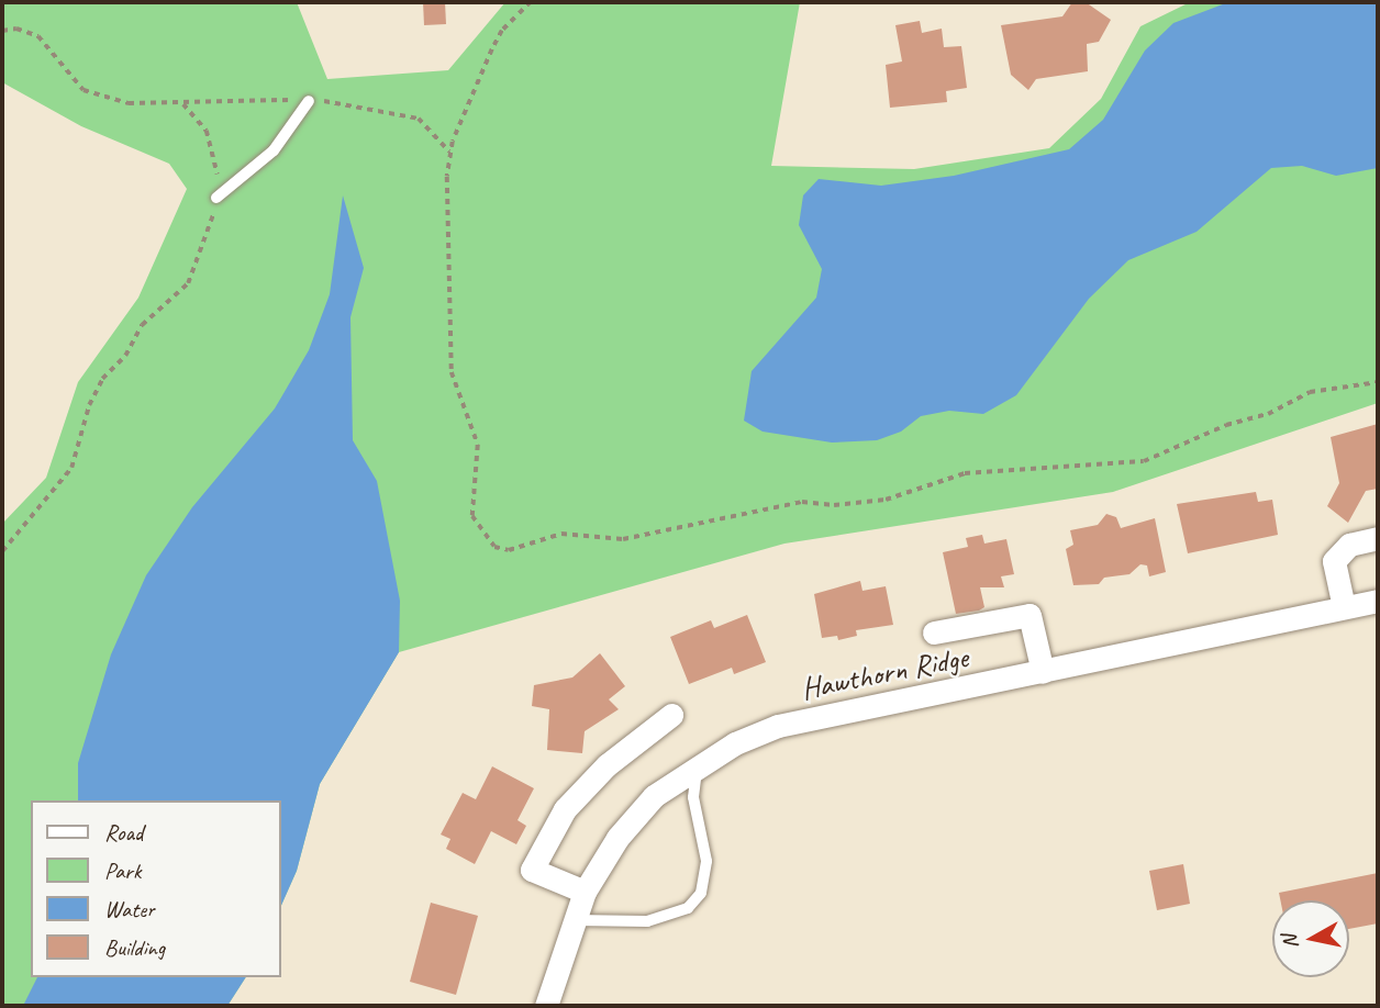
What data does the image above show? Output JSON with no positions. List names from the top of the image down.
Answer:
{
  "streets": {
    "street": ["Hawthorn Ridge"]
  },
  "legend": [
    "Road",
    "Park",
    "Water",
    "Building"
  ],
  "north": "left"
}
